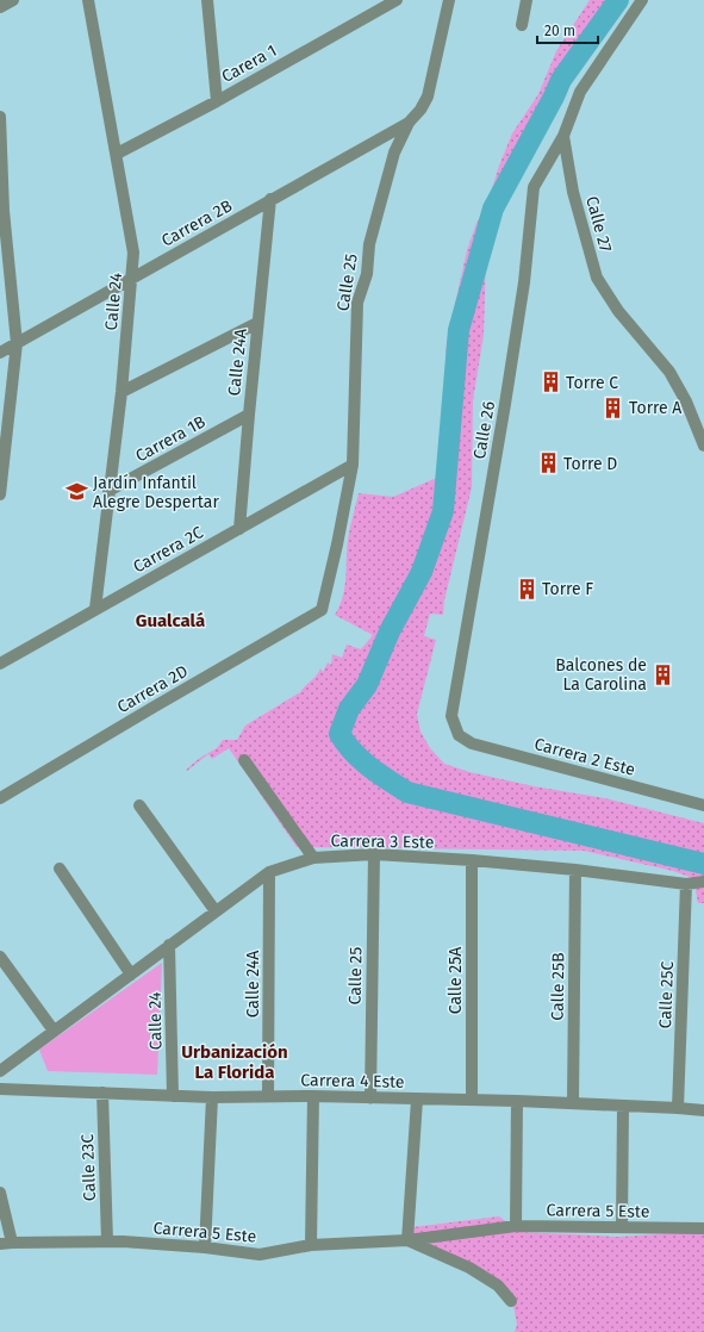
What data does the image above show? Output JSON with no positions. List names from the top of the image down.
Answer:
{
  "streets": {
    "street": [
      "Carera 1",
      "Carrera 2B",
      "Calle 27",
      "Calle 25",
      "Calle 24",
      "Calle 24A",
      "Calle 26",
      "Carrera 1B",
      "Carrera 2C",
      "Carrera 2D",
      "Carrera 2 Este",
      "Carrera 3 Este",
      "Calle 25A",
      "Calle 25B",
      "Calle 25C",
      "Carrera 4 Este",
      "Calle 23C",
      "Carrera 5 Este"
    ]
  },
  "crossings": [
    ["Carera 1", "Calle 24"],
    ["Carrera 2B", "Calle 25"],
    ["Carrera 2B", "Calle 24"],
    ["Carrera 2B", "Calle 24A"],
    ["Calle 27", "Calle 26"],
    ["Calle 25", "Carrera 2C"],
    ["Calle 25", "Carrera 2D"],
    ["Calle 25", "Carrera 3 Este"],
    ["Calle 25", "Carrera 4 Este"],
    ["Calle 24", "Carrera 1B"],
    ["Calle 24", "Carrera 2C"],
    ["Calle 24", "Carrera 3 Este"],
    ["Calle 24", "Carrera 4 Este"],
    ["Calle 24A", "Carrera 1B"],
    ["Calle 24A", "Carrera 2C"],
    ["Calle 24A", "Carrera 3 Este"],
    ["Calle 24A", "Carrera 4 Este"],
    ["Calle 26", "Carrera 2 Este"],
    ["Carrera 3 Este", "Calle 25A"],
    ["Carrera 3 Este", "Calle 25B"],
    ["Carrera 3 Este", "Calle 25C"],
    ["Calle 25A", "Carrera 4 Este"],
    ["Calle 25B", "Carrera 4 Este"],
    ["Calle 25C", "Carrera 4 Este"],
    ["Carrera 4 Este", "Calle 23C"],
    ["Calle 23C", "Carrera 5 Este"]
  ],
  "districts": ["Gualcalá", "Urbanización La Florida"],
  "places": {
    "building": [
      "Torre C",
      "Torre A",
      "Torre D",
      "Torre F",
      "Balcones de La Carolina"
    ],
    "school or university": ["Jardín Infantil Alegre Despertar"]
  },
  "scale_bar": "20 m"
}
